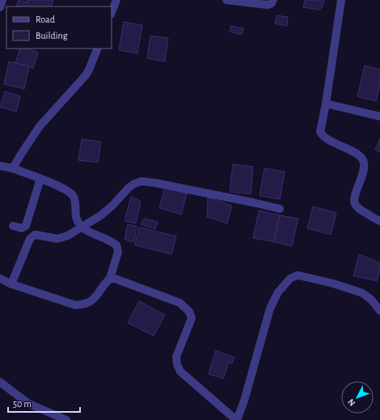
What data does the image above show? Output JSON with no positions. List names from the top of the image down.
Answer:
{
  "legend": ["Road", "Building"],
  "scale_bar": "50 m",
  "north": "bottom left"
}
